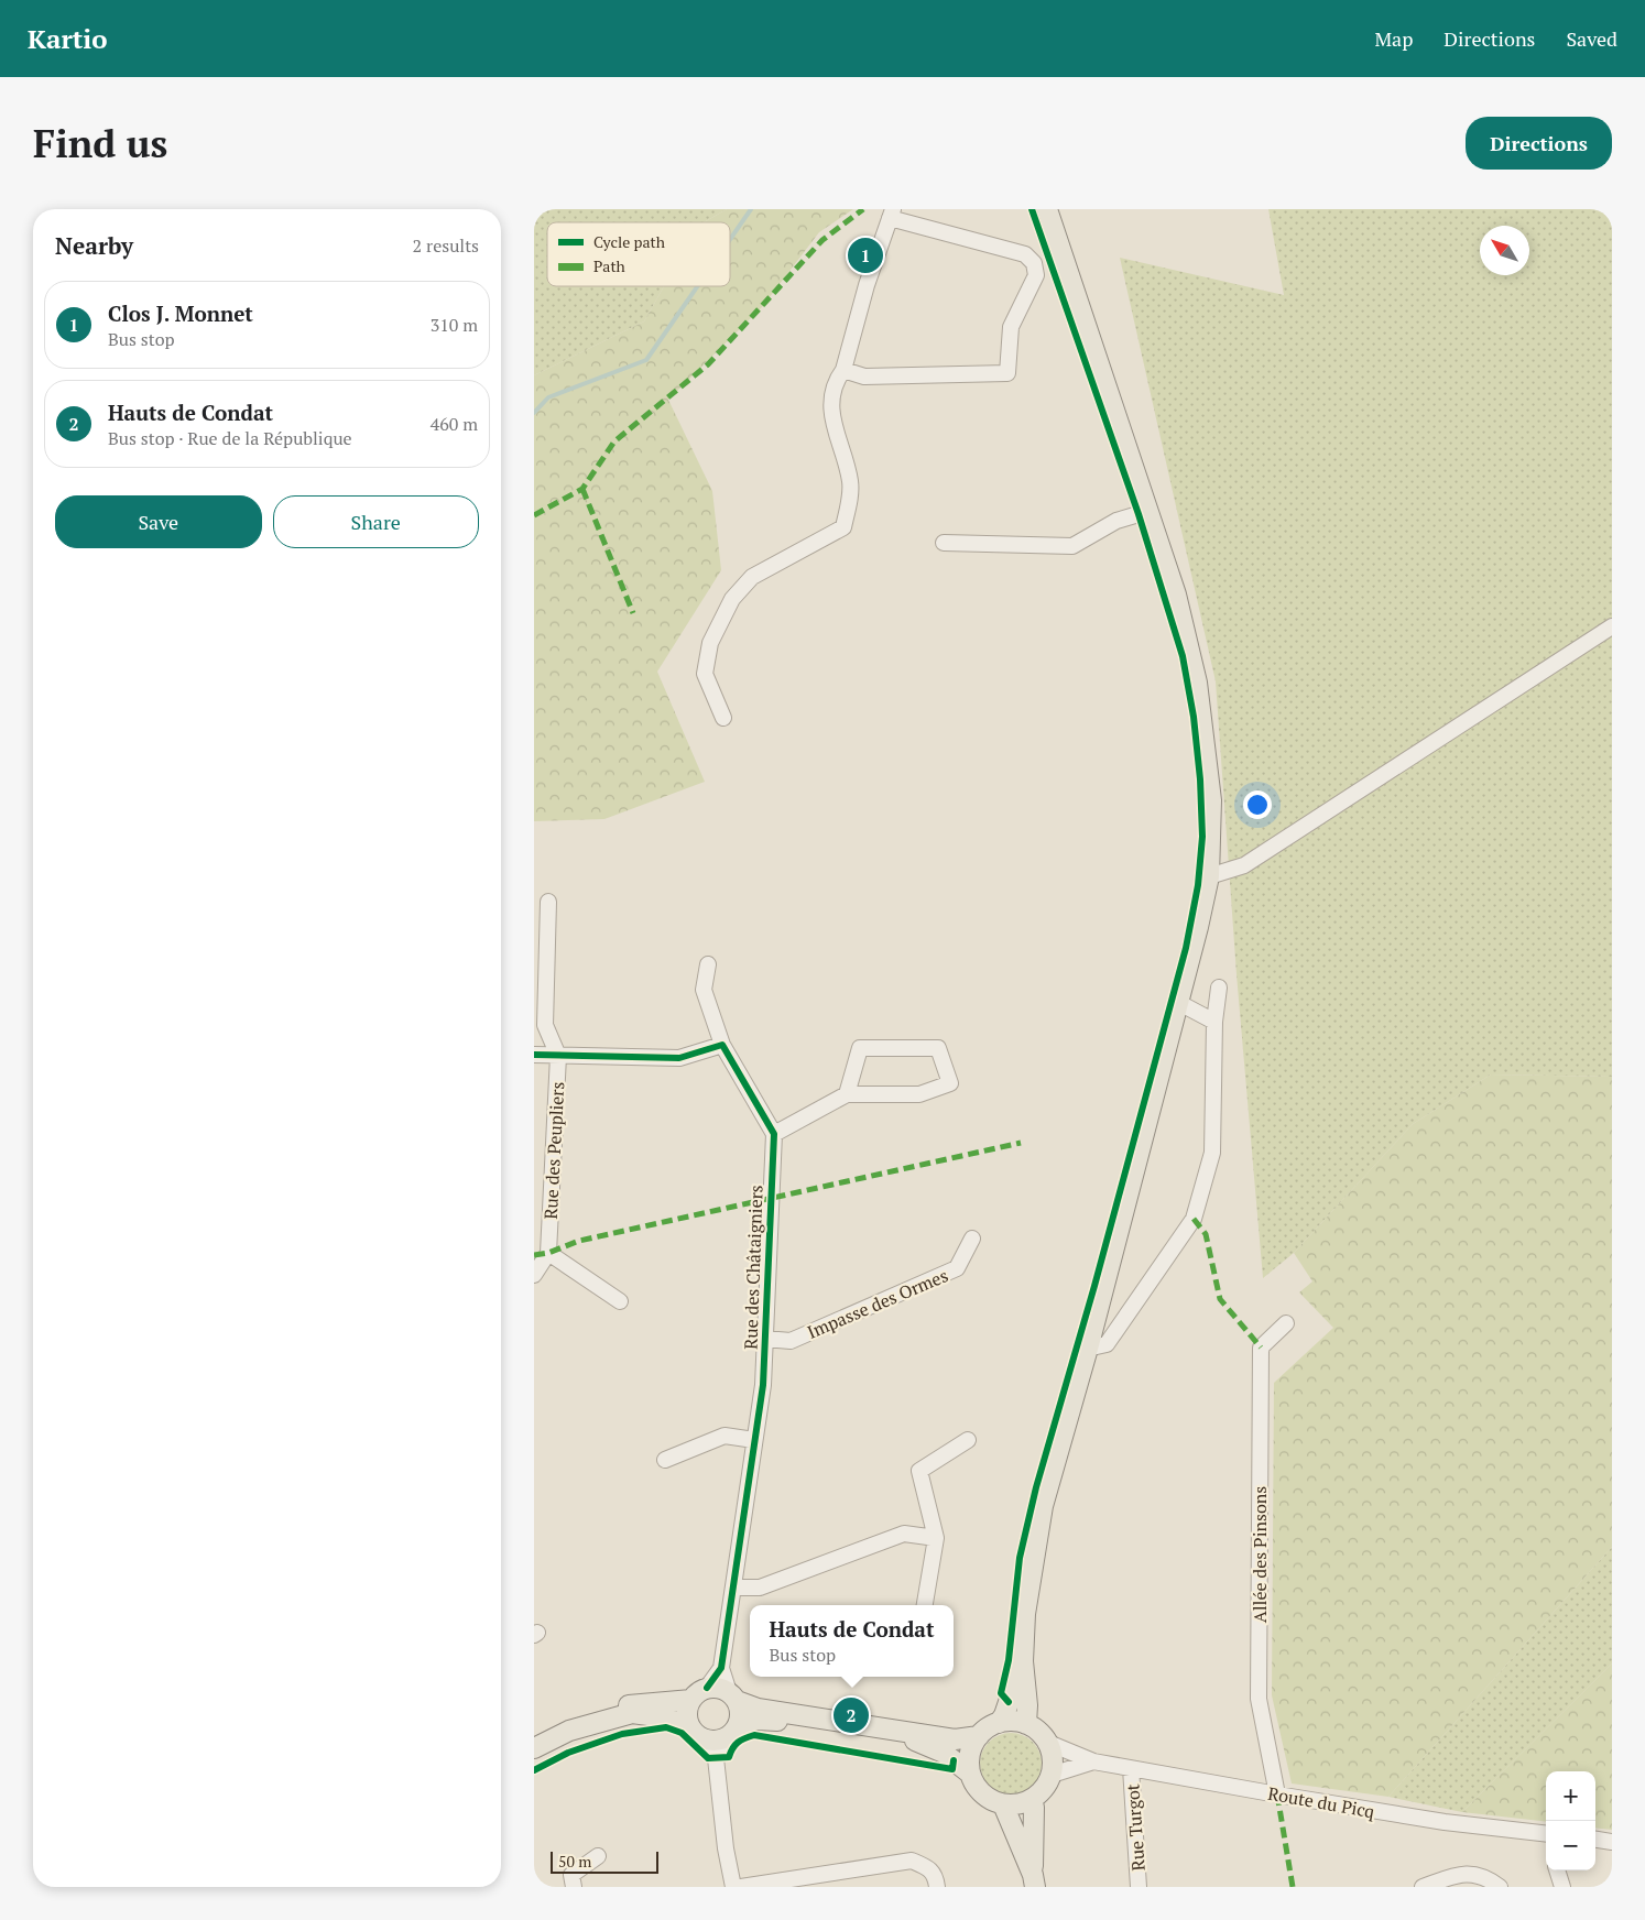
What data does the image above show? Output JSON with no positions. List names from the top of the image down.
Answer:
{
  "streets": {
    "street": [
      "Rue des Peupliers",
      "Rue des Châtaigniers",
      "Impasse des Ormes",
      "Allée des Pinsons",
      "Route du Picq",
      "Rue Turgot"
    ]
  },
  "crossings": [
    ["Rue des Châtaigniers", "Impasse des Ormes"],
    ["Allée des Pinsons", "Route du Picq"],
    ["Route du Picq", "Rue Turgot"]
  ],
  "legend": ["Cycle path", "Path"],
  "scale_bar": "50 m",
  "north": "top left",
  "page": {
    "header": "Kartio",
    "nav": ["Map", "Directions", "Saved"],
    "buttons": [
      "Directions",
      ["Save", "Share"]
    ],
    "title": "Find us",
    "heading": ["Nearby", "2 results"],
    "pins": ["1", "2"],
    "list": [
      {
        "mark": "1",
        "name": "Clos J. Monnet",
        "note": "Bus stop",
        "value": "310 m"
      },
      {
        "mark": "2",
        "name": "Hauts de Condat",
        "note": "Bus stop · Rue de la République",
        "value": "460 m"
      }
    ],
    "popup": ["Hauts de Condat", "Bus stop"],
    "map_buttons": ["+", "−"],
    "scale": "50 m"
  }
}
